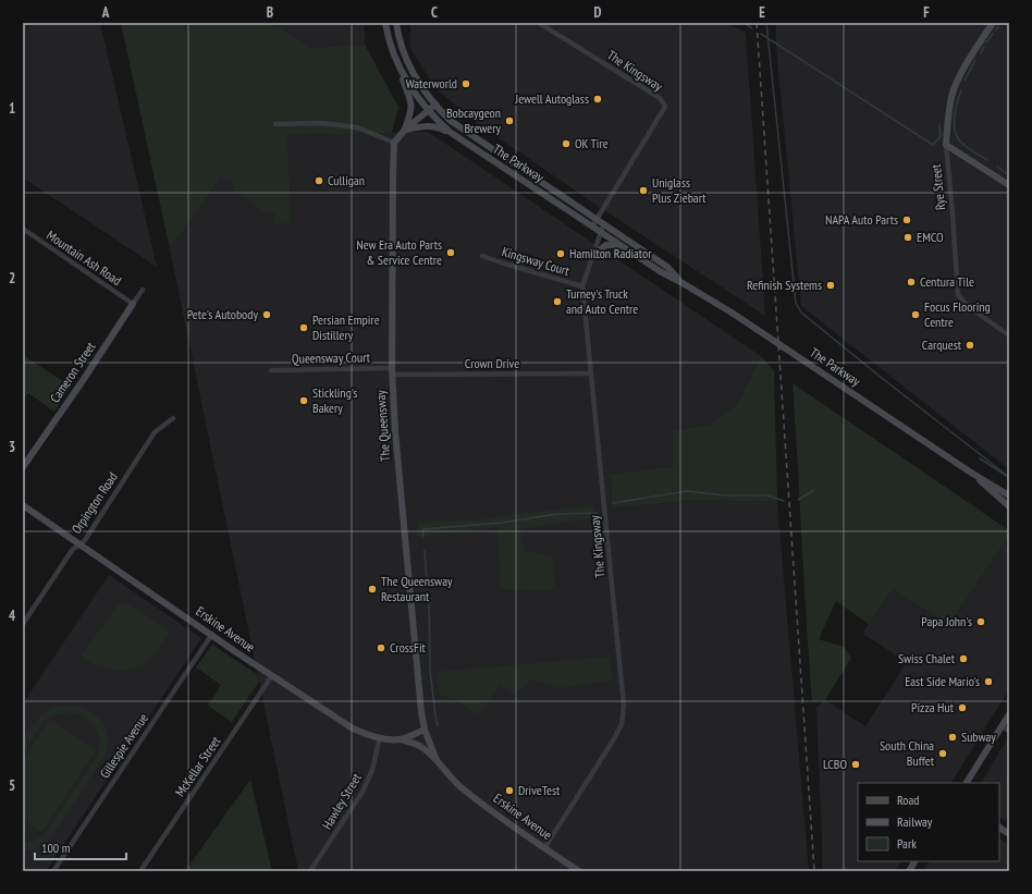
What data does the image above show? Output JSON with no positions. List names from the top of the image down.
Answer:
{
  "streets": {
    "street": [
      "The Kingsway",
      "The Parkway",
      "Rye Street",
      "Mountain Ash Road",
      "Kingsway Court",
      "Queensway Court",
      "Crown Drive",
      "Cameron Street",
      "The Queensway",
      "Orpington Road",
      "Erskine Avenue",
      "Gillespie Avenue",
      "McKellar Street",
      "Hawley Street"
    ]
  },
  "crossings": [
    ["The Kingsway", "The Parkway"],
    ["The Kingsway", "Kingsway Court"],
    ["The Kingsway", "Crown Drive"],
    ["The Kingsway", "Erskine Avenue"],
    ["Mountain Ash Road", "Cameron Street"],
    ["Queensway Court", "Crown Drive"],
    ["Queensway Court", "The Queensway"],
    ["Crown Drive", "The Queensway"],
    ["The Queensway", "Erskine Avenue"],
    ["Orpington Road", "Erskine Avenue"],
    ["Erskine Avenue", "Gillespie Avenue"],
    ["Erskine Avenue", "McKellar Street"],
    ["Erskine Avenue", "Hawley Street"]
  ],
  "places": [
    "Waterworld",
    "Jewell Autoglass",
    "Bobcaygeon Brewery",
    "OK Tire",
    "Culligan",
    "Uniglass Plus Ziebart",
    "NAPA Auto Parts",
    "EMCO",
    "New Era Auto Parts & Service Centre",
    "Hamilton Radiator",
    "Centura Tile",
    "Refinish Systems",
    "Turney's Truck and Auto Centre",
    "Pete's Autobody",
    "Focus Flooring Centre",
    "Persian Empire Distillery",
    "Carquest",
    "Stickling's Bakery",
    "The Queensway Restaurant",
    "Papa John's",
    "CrossFit",
    "Swiss Chalet",
    "East Side Mario's",
    "Pizza Hut",
    "Subway",
    "South China Buffet",
    "LCBO",
    "DriveTest"
  ],
  "legend": ["Road", "Railway", "Park"],
  "scale_bar": "100 m",
  "grid": {
    "columns": [
      "A",
      "B",
      "C",
      "D",
      "E",
      "F"
    ],
    "rows": [
      "1",
      "2",
      "3",
      "4",
      "5"
    ]
  }
}
